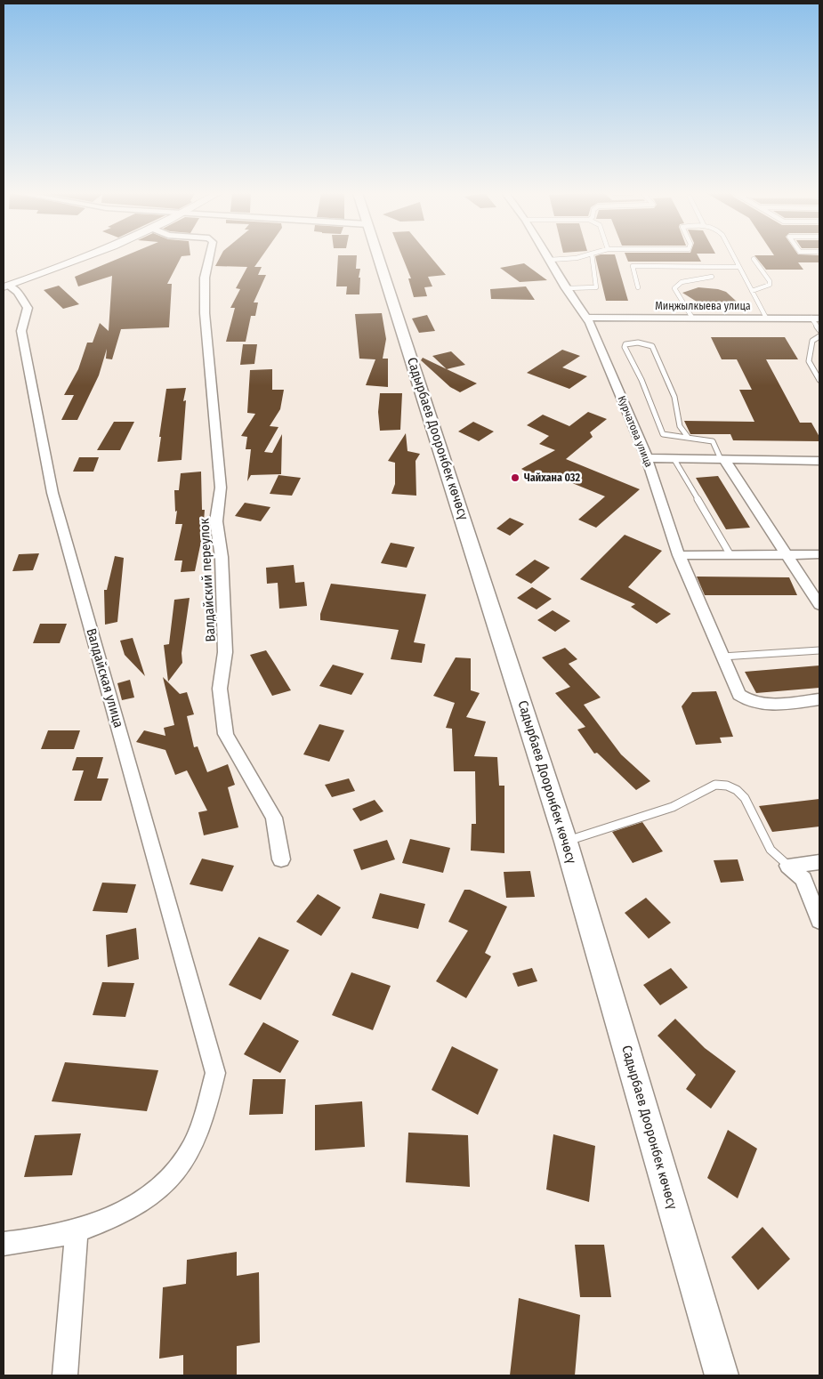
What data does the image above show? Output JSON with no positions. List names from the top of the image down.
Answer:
{
  "streets": {
    "main road": ["Садырбаев Дооронбек көчөсү"],
    "street": [
      "Миңжылкыева улица",
      "Курчатова улица",
      "Валдайский переулок",
      "Валдайская улица"
    ]
  },
  "crossings": [
    ["Миңжылкыева улица", "Курчатова улица"]
  ],
  "places": ["Чайхана 032"]
}
